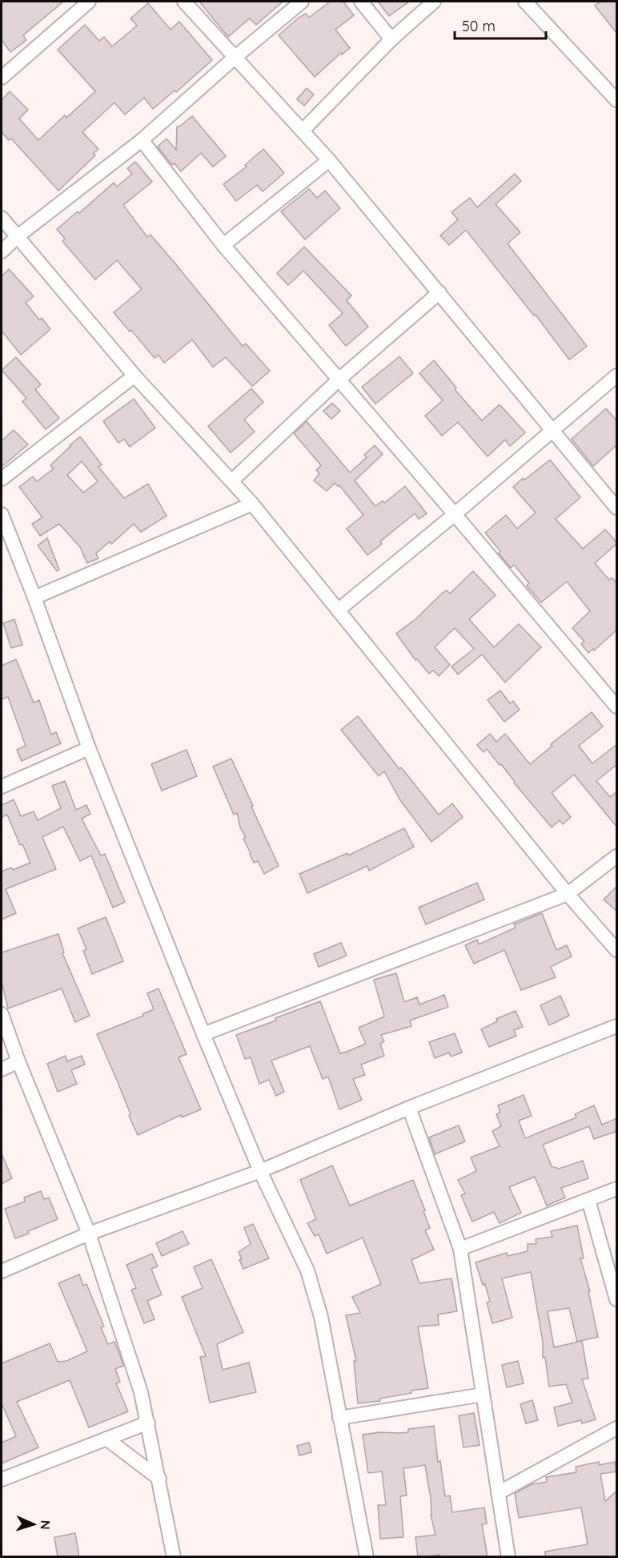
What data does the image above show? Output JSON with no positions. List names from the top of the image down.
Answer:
{
  "scale_bar": "50 m",
  "north": "right"
}
